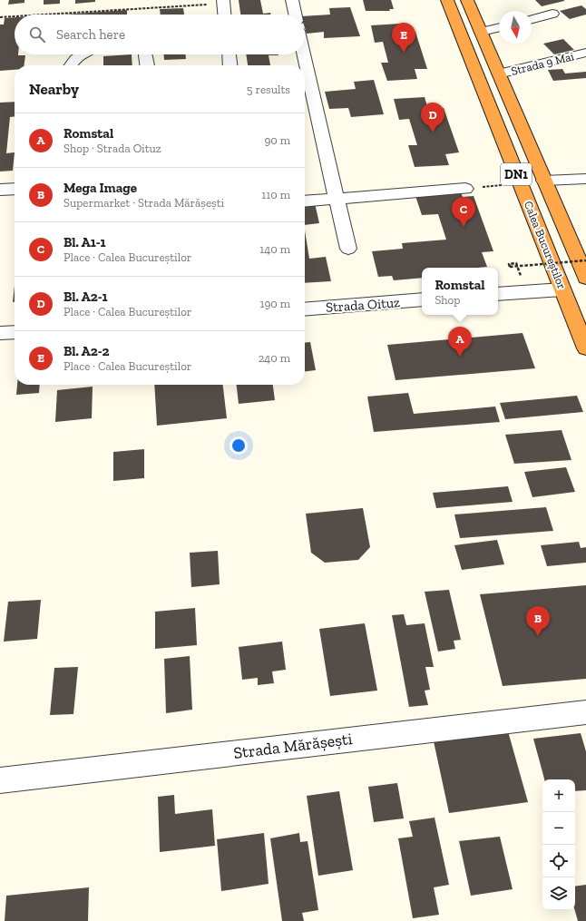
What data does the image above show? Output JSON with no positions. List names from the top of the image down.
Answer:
{
  "streets": {
    "highway": ["DN1", "Calea Bucureștilor"],
    "street": ["Strada 9 Mai", "Strada Oituz", "Strada Mărășești"]
  },
  "crossings": [
    ["Strada 9 Mai", "Calea Bucureștilor"]
  ],
  "north": "bottom",
  "page": {
    "search": "Search here",
    "pins": [
      "E",
      "D",
      "C",
      "A",
      "B"
    ],
    "heading": ["Nearby", "5 results"],
    "list": [
      {
        "mark": "A",
        "name": "Romstal",
        "note": "Shop · Strada Oituz",
        "value": "90 m"
      },
      {
        "mark": "B",
        "name": "Mega Image",
        "note": "Supermarket · Strada Mărășești",
        "value": "110 m"
      },
      {
        "mark": "C",
        "name": "Bl. A1-1",
        "note": "Place · Calea Bucureștilor",
        "value": "140 m"
      },
      {
        "mark": "D",
        "name": "Bl. A2-1",
        "note": "Place · Calea Bucureștilor",
        "value": "190 m"
      },
      {
        "mark": "E",
        "name": "Bl. A2-2",
        "note": "Place · Calea Bucureștilor",
        "value": "240 m"
      }
    ],
    "popup": ["Romstal", "Shop"],
    "map_buttons": ["+", "−"]
  }
}
